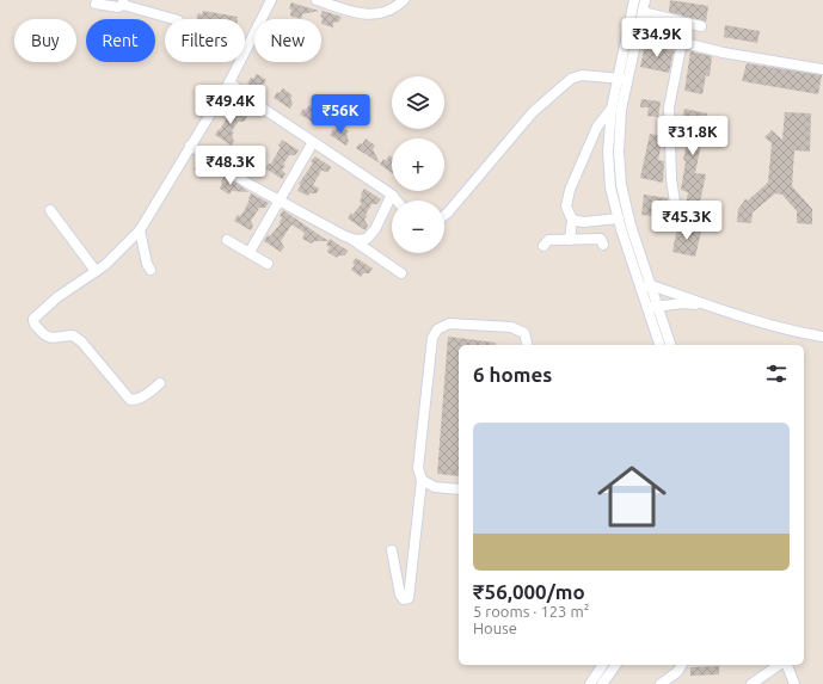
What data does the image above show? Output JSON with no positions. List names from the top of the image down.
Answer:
{
  "page": {
    "price": [
      "₹34.9K",
      "₹49.4K",
      "₹56K",
      "₹31.8K",
      "₹48.3K",
      "₹45.3K"
    ],
    "chip": [
      "Buy",
      "Rent",
      "Filters",
      "New"
    ],
    "map_buttons": ["+", "−"],
    "heading": "6 homes",
    "list": [
      {
        "name": "₹56,000/mo",
        "note": "5 rooms · 123 m² · House"
      }
    ]
  }
}
